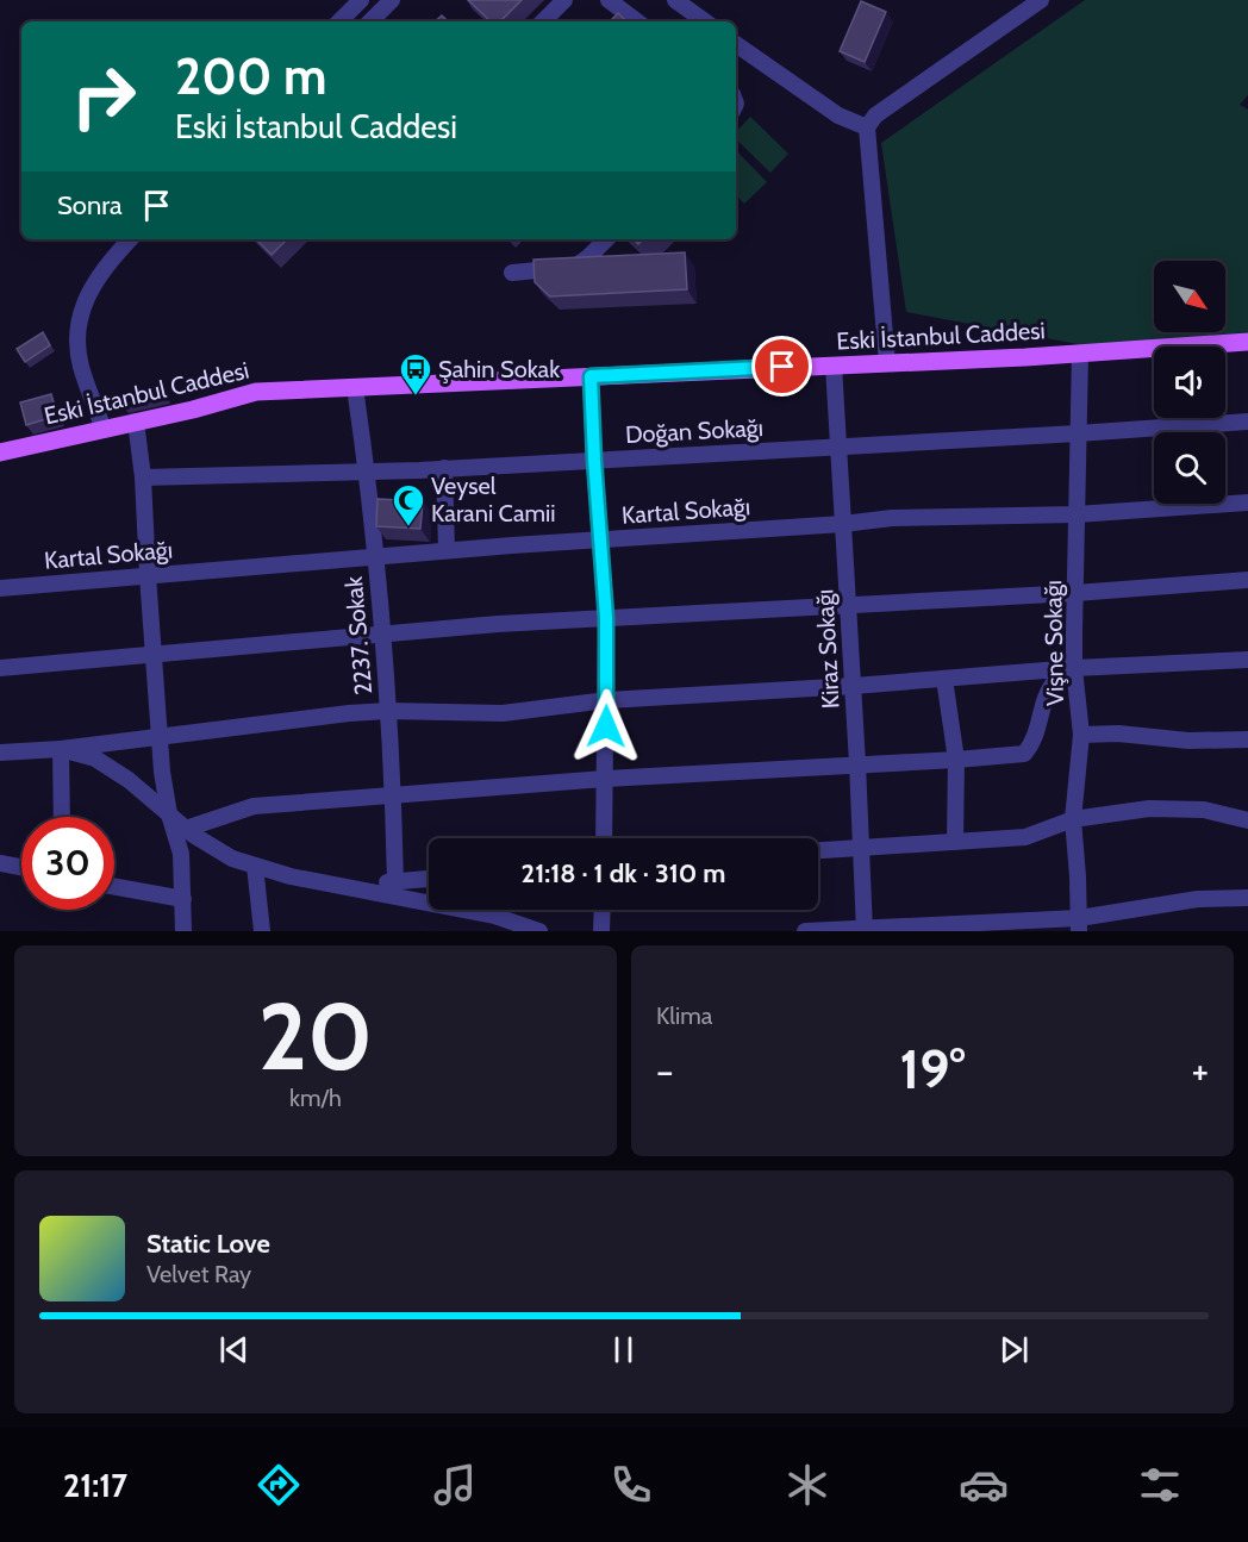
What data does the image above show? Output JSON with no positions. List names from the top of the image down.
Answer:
{
  "streets": {
    "main road": ["Eski İstanbul Caddesi"],
    "street": [
      "Doğan Sokağı",
      "Kartal Sokağı",
      "2237. Sokak",
      "Vişne Sokağı",
      "Kiraz Sokağı"
    ]
  },
  "crossings": [
    ["Eski İstanbul Caddesi", "2237. Sokak"],
    ["Eski İstanbul Caddesi", "Vişne Sokağı"],
    ["Eski İstanbul Caddesi", "Kiraz Sokağı"],
    ["Doğan Sokağı", "2237. Sokak"],
    ["Doğan Sokağı", "Vişne Sokağı"],
    ["Doğan Sokağı", "Kiraz Sokağı"],
    ["Kartal Sokağı", "2237. Sokak"],
    ["Kartal Sokağı", "Vişne Sokağı"],
    ["Kartal Sokağı", "Kiraz Sokağı"]
  ],
  "places": {
    "bus stop": ["Şahin Sokak"],
    "mosque": ["Veysel Karani Camii"]
  },
  "north": "bottom right",
  "page": {
    "turn": ["200 m", "Eski İstanbul Caddesi"],
    "then": "Sonra",
    "limit": "30",
    "trip": "21:18 · 1 dk · 310 m",
    "tile": [
      ["20", "km/h"],
      "Klima"
    ],
    "heat": ["−", "19°", "+"],
    "song": ["Static Love", "Velvet Ray"],
    "tabs": "21:17"
  }
}
